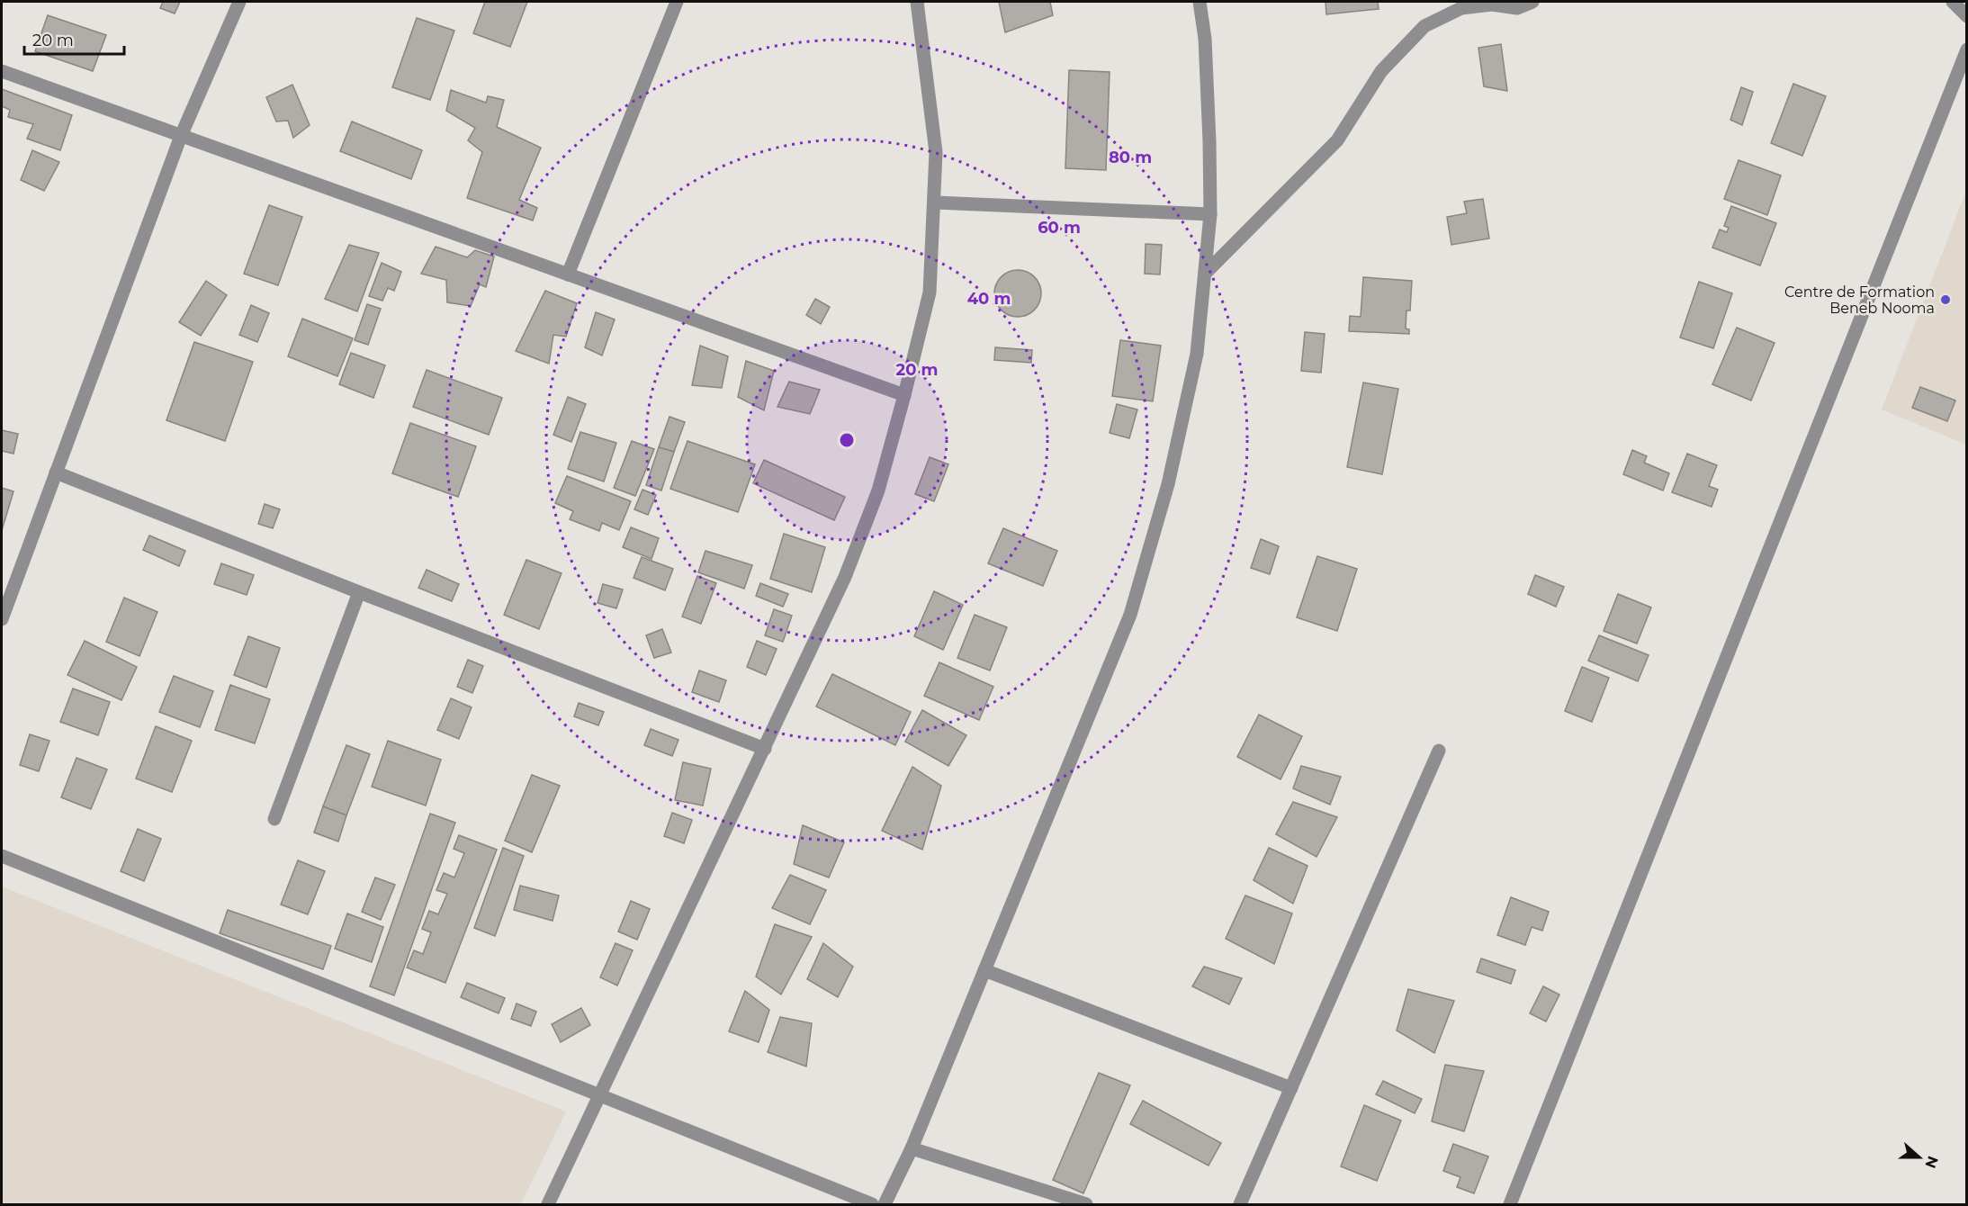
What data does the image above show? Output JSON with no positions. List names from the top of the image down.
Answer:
{
  "places": ["Centre de Formation Beneb Nooma"],
  "scale_bar": "20 m",
  "north": "right",
  "rings": [
    "80 m",
    "60 m",
    "40 m",
    "20 m"
  ]
}
